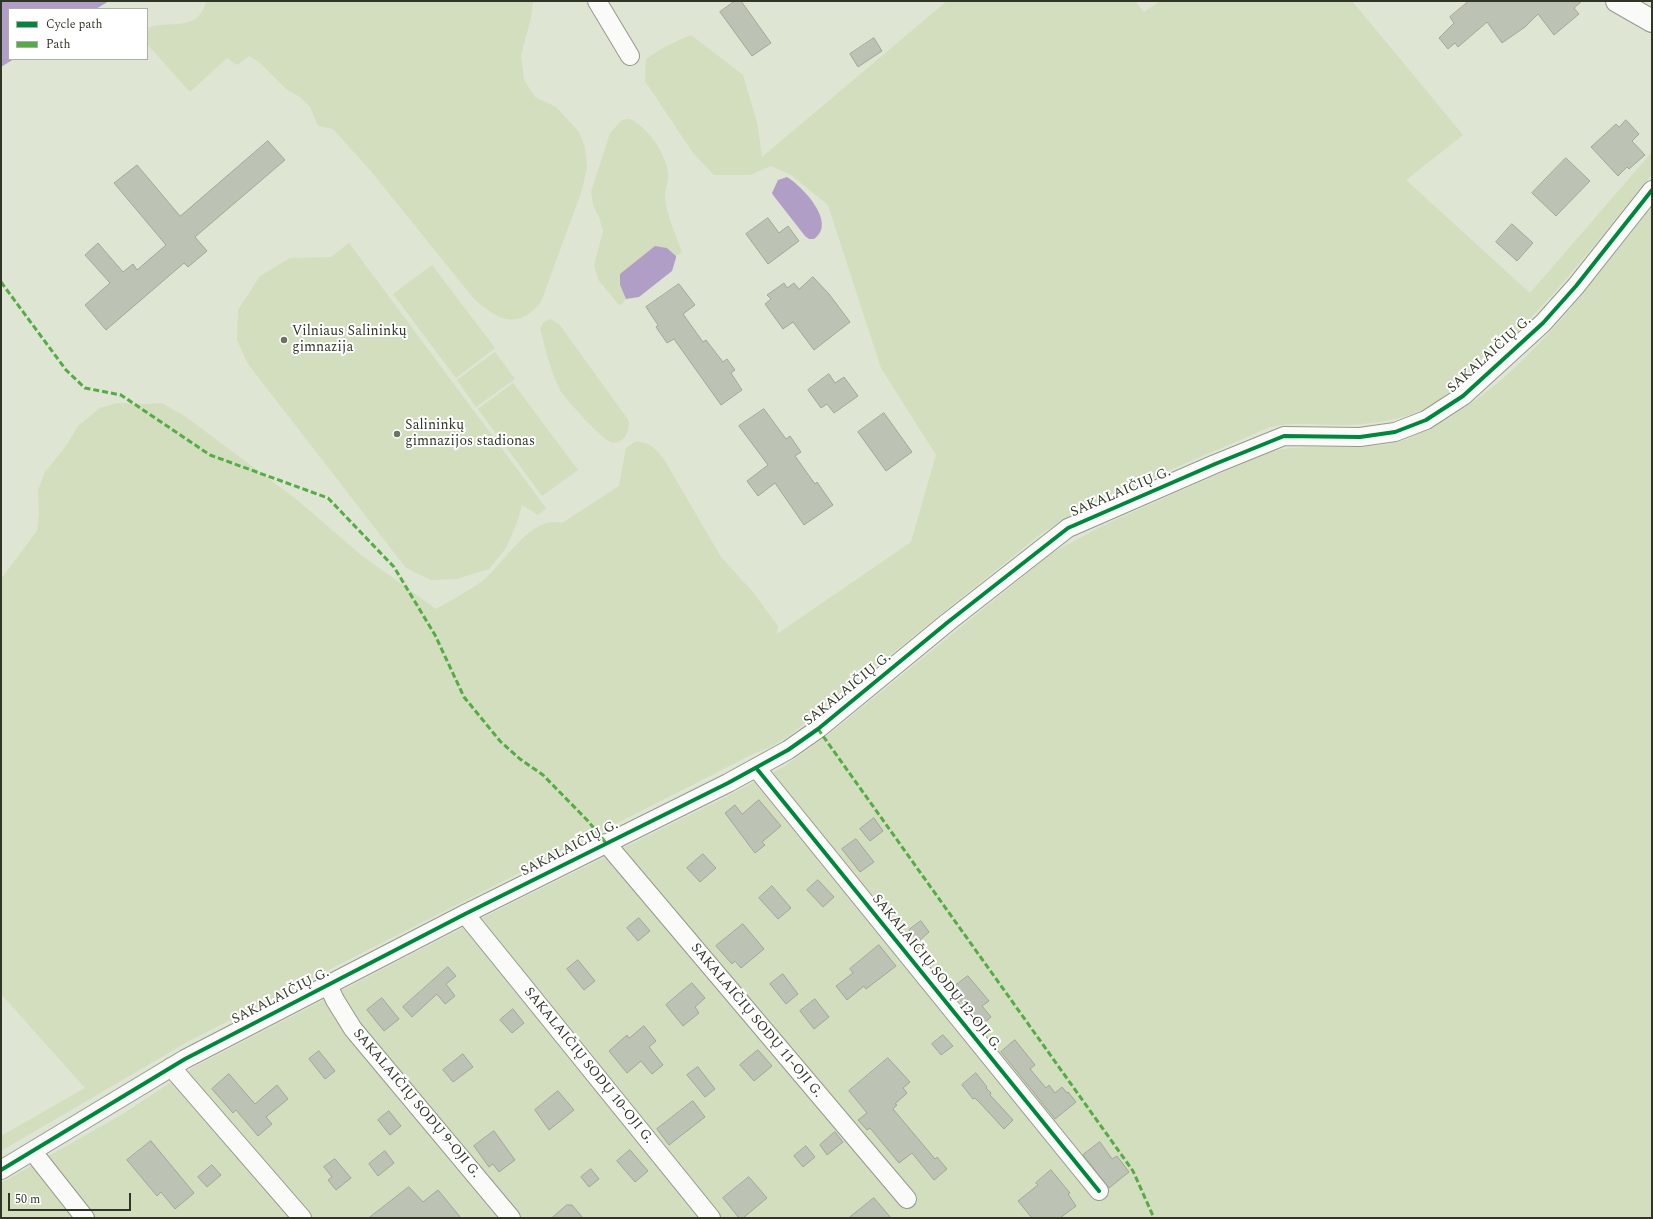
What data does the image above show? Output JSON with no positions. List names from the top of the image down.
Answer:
{
  "streets": {
    "street": [
      "SAKALAIČIŲ G.",
      "SAKALAIČIŲ SODŲ 12-OJI G.",
      "SAKALAIČIŲ SODŲ 11-OJI G.",
      "SAKALAIČIŲ SODŲ 10-OJI G.",
      "SAKALAIČIŲ SODŲ 9-OJI G."
    ]
  },
  "crossings": [
    ["SAKALAIČIŲ G.", "SAKALAIČIŲ SODŲ 12-OJI G."],
    ["SAKALAIČIŲ G.", "SAKALAIČIŲ SODŲ 11-OJI G."],
    ["SAKALAIČIŲ G.", "SAKALAIČIŲ SODŲ 10-OJI G."],
    ["SAKALAIČIŲ G.", "SAKALAIČIŲ SODŲ 9-OJI G."]
  ],
  "places": ["Vilniaus Salininkų gimnazija", "Salininkų gimnazijos stadionas"],
  "legend": ["Cycle path", "Path"],
  "scale_bar": "50 m"
}
